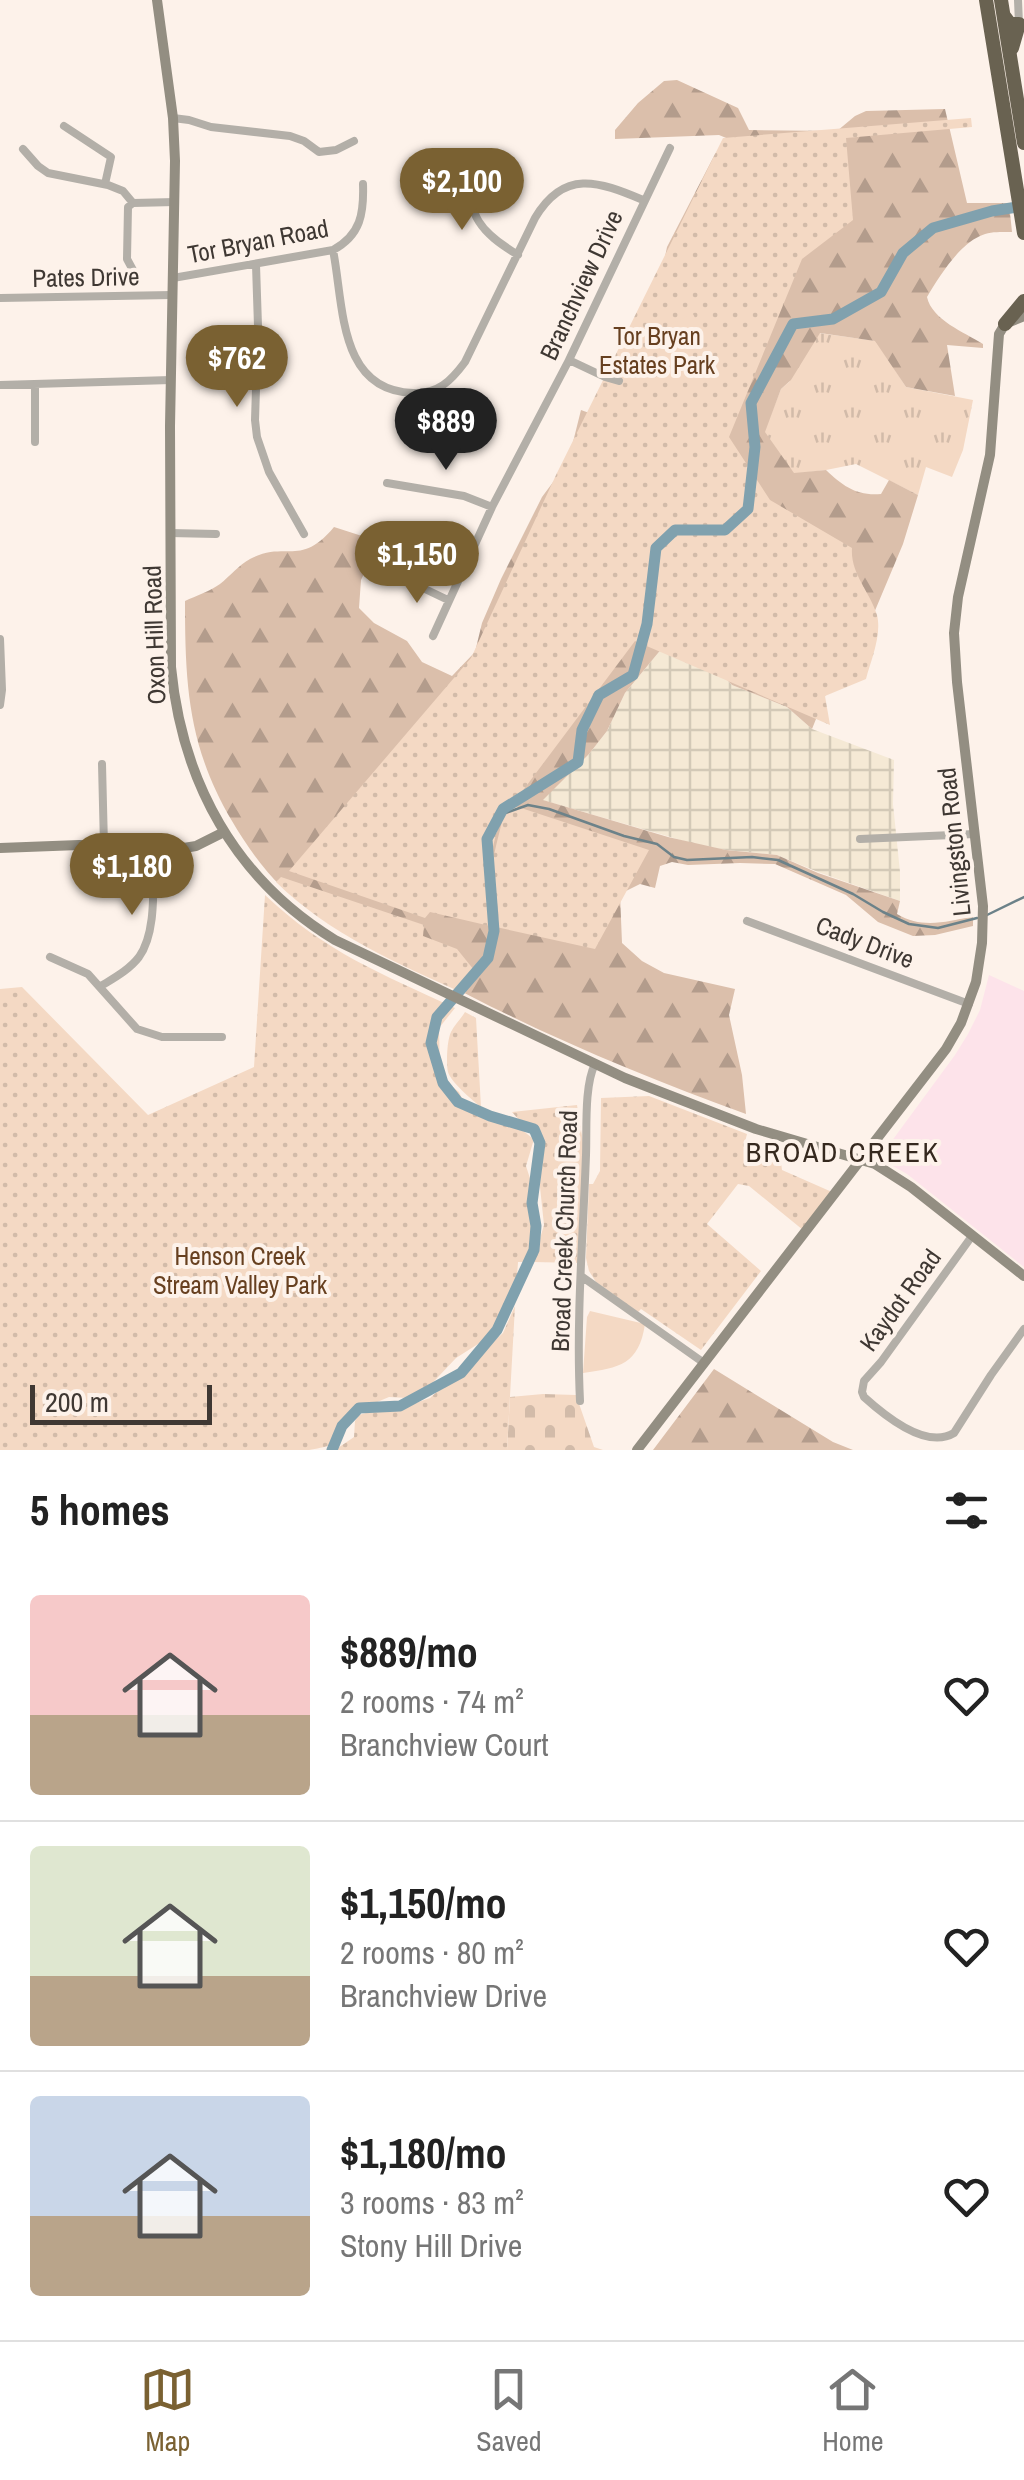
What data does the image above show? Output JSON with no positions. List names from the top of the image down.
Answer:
{
  "streets": {
    "main road": ["Oxon Hill Road", "Livingston Road"],
    "street": [
      "Tor Bryan Road",
      "Pates Drive",
      "Branchview Drive",
      "Cady Drive",
      "Broad Creek Church Road",
      "Kaydot Road"
    ]
  },
  "crossings": [
    ["Tor Bryan Road", "Oxon Hill Road"],
    ["Pates Drive", "Oxon Hill Road"],
    ["Oxon Hill Road", "Livingston Road"],
    ["Oxon Hill Road", "Broad Creek Church Road"],
    ["Oxon Hill Road", "Kaydot Road"],
    ["Livingston Road", "Cady Drive"]
  ],
  "districts": ["BROAD CREEK"],
  "parks": ["Tor Bryan Estates Park", "Henson Creek Stream Valley Park"],
  "scale_bar": "200 m",
  "page": {
    "price": [
      "$2,100",
      "$762",
      "$889",
      "$1,150",
      "$1,180"
    ],
    "scale": "200 m",
    "heading": "5 homes",
    "list": [
      {
        "name": "$889/mo",
        "note": "2 rooms · 74 m² · Branchview Court"
      },
      {
        "name": "$1,150/mo",
        "note": "2 rooms · 80 m² · Branchview Drive"
      },
      {
        "name": "$1,180/mo",
        "note": "3 rooms · 83 m² · Stony Hill Drive"
      }
    ],
    "tabs": ["Map", "Saved", "Home"]
  }
}
